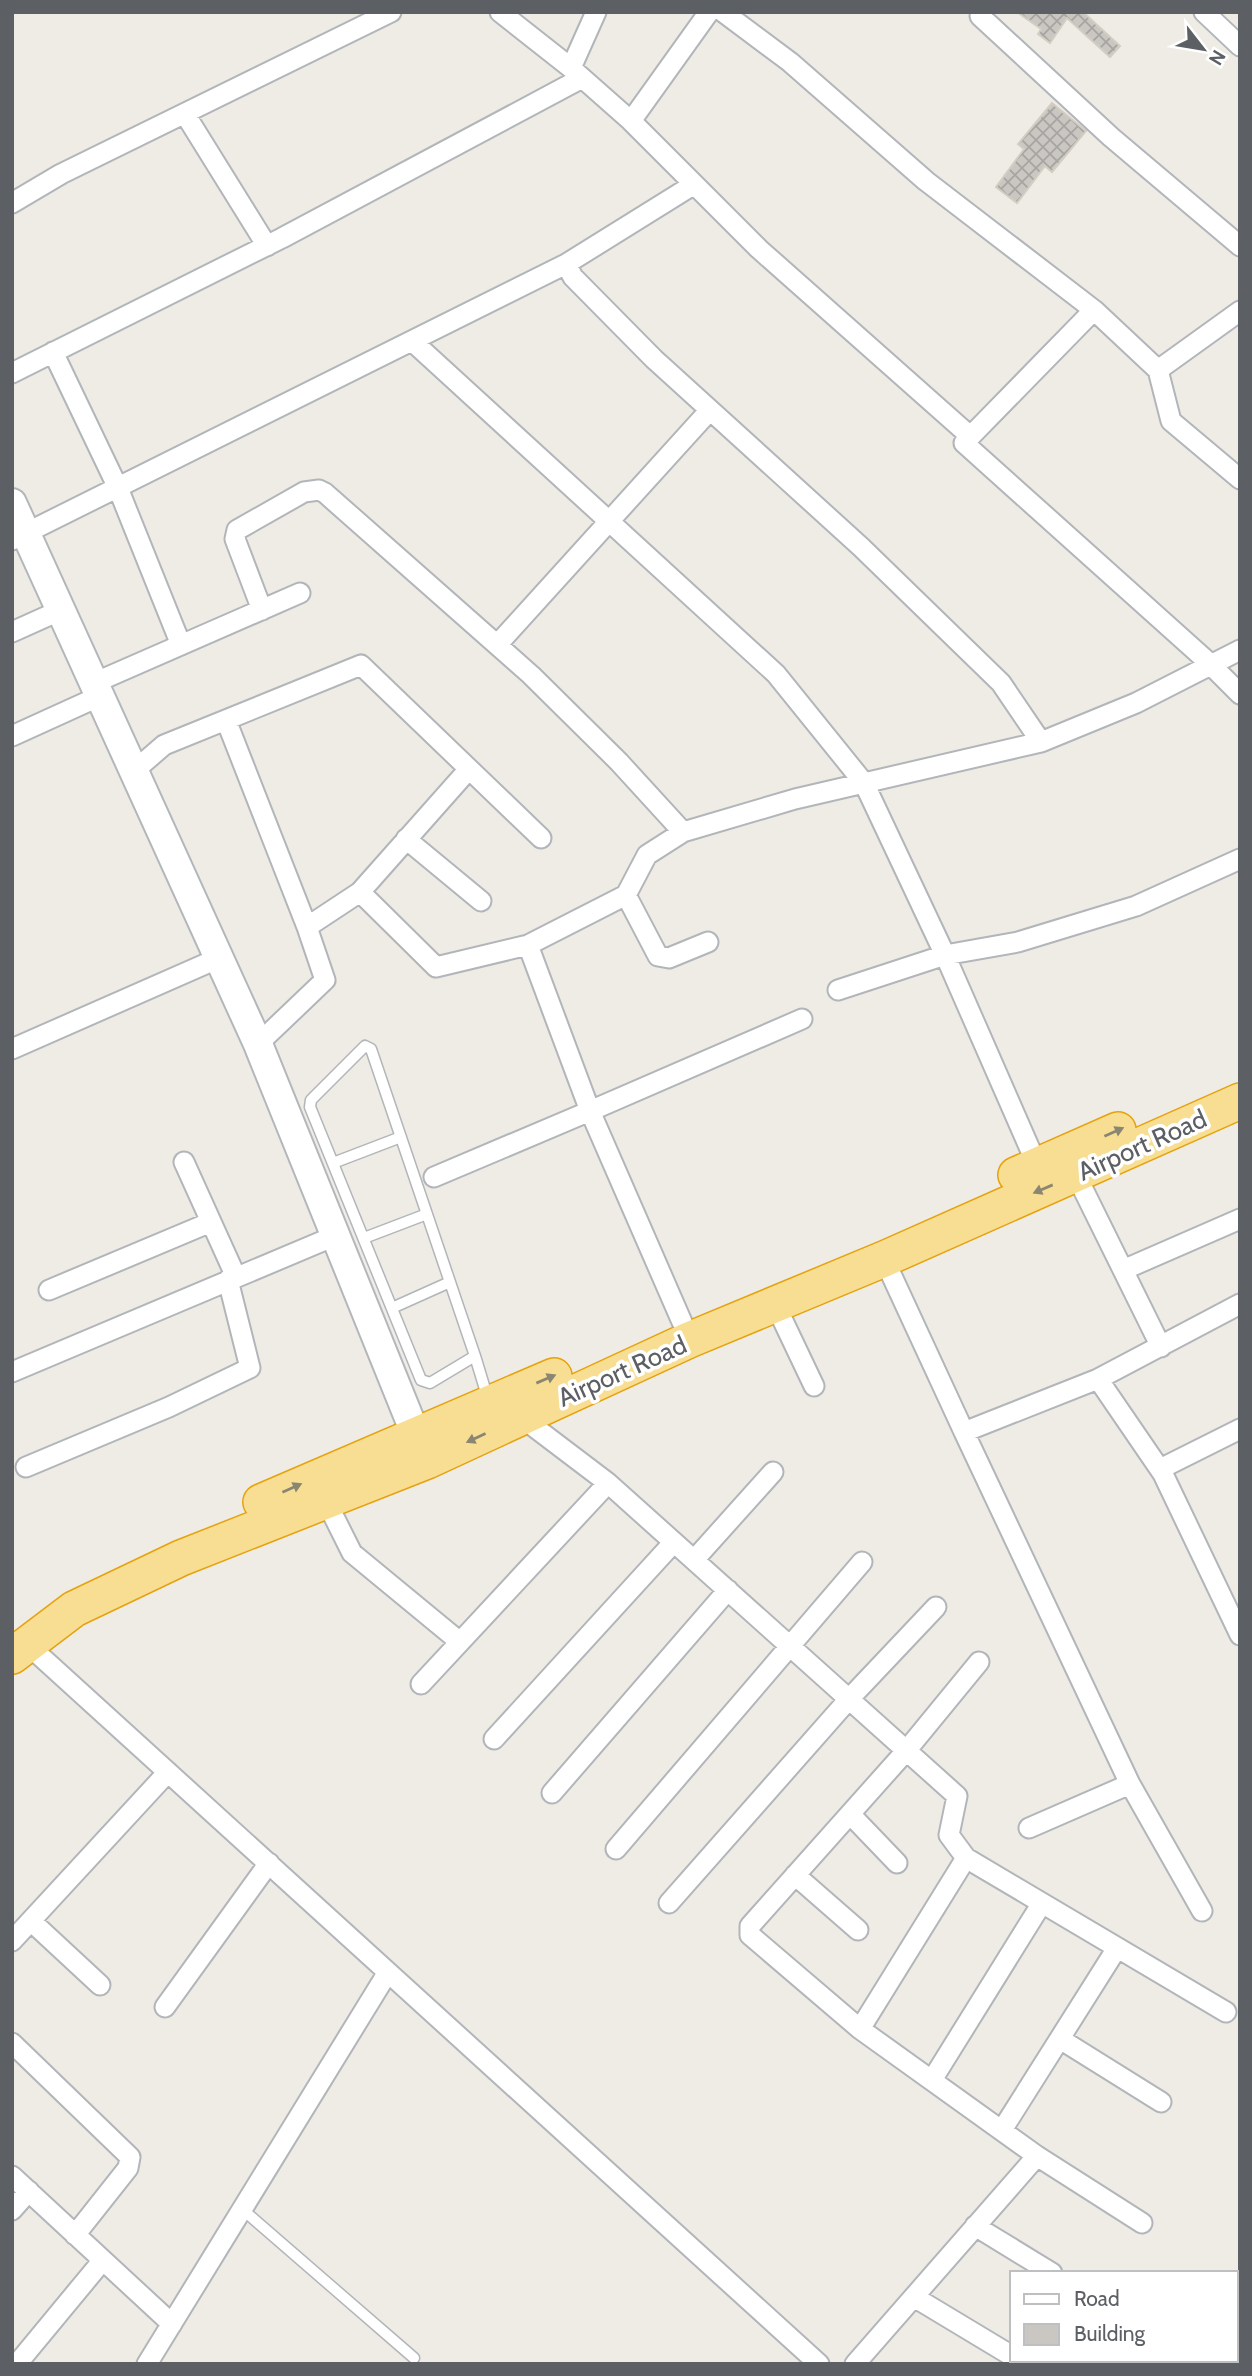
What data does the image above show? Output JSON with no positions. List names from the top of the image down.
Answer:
{
  "streets": {
    "highway": ["Airport Road"]
  },
  "legend": ["Road", "Building"],
  "north": "bottom right"
}
